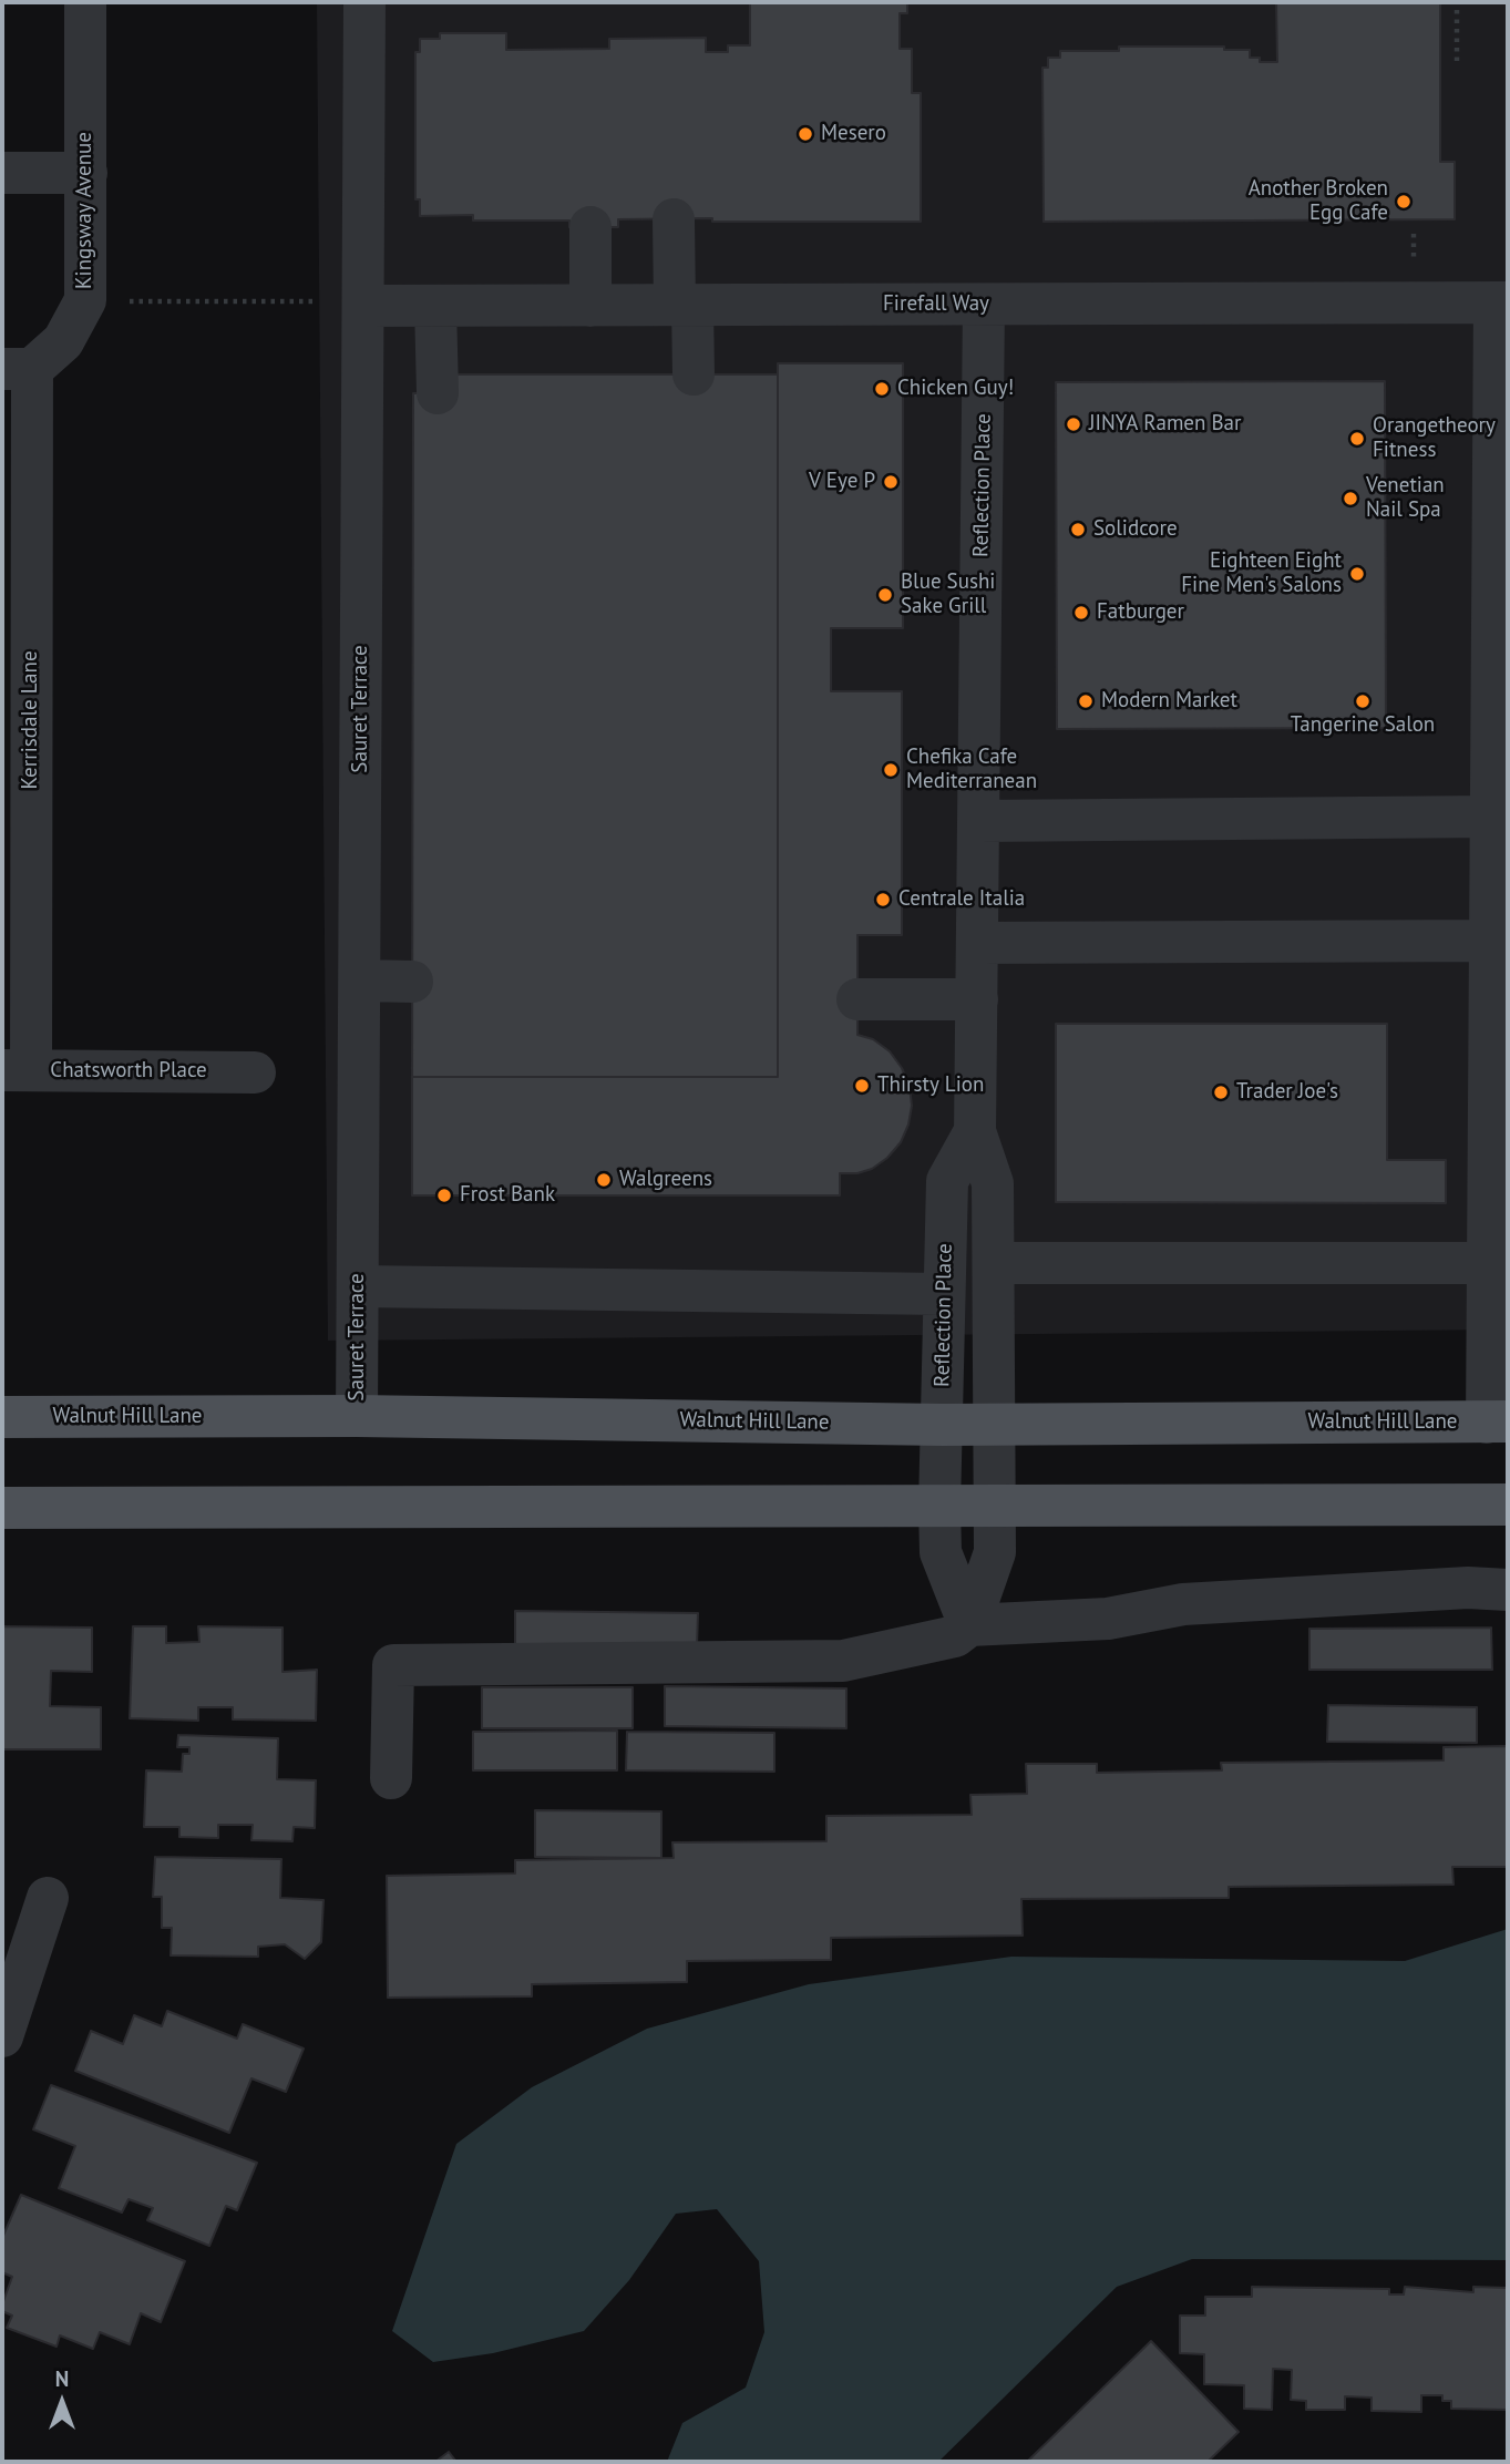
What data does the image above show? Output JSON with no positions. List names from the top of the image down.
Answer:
{
  "streets": {
    "main road": ["Walnut Hill Lane"],
    "street": [
      "Kingsway Avenue",
      "Firefall Way",
      "Reflection Place",
      "Sauret Terrace",
      "Kerrisdale Lane",
      "Chatsworth Place"
    ]
  },
  "crossings": [
    ["Kingsway Avenue", "Kerrisdale Lane"],
    ["Firefall Way", "Reflection Place"],
    ["Firefall Way", "Sauret Terrace"],
    ["Reflection Place", "Walnut Hill Lane"],
    ["Sauret Terrace", "Walnut Hill Lane"],
    ["Kerrisdale Lane", "Chatsworth Place"]
  ],
  "places": [
    "Mesero",
    "Another Broken Egg Cafe",
    "Chicken Guy!",
    "JINYA Ramen Bar",
    "Orangetheory Fitness",
    "V Eye P",
    "Venetian Nail Spa",
    "Solidcore",
    "Eighteen Eight Fine Men's Salons",
    "Blue Sushi Sake Grill",
    "Fatburger",
    "Modern Market",
    "Tangerine Salon",
    "Chefika Cafe Mediterranean",
    "Centrale Italia",
    "Thirsty Lion",
    "Trader Joe's",
    "Walgreens",
    "Frost Bank"
  ],
  "north": "top"
}
